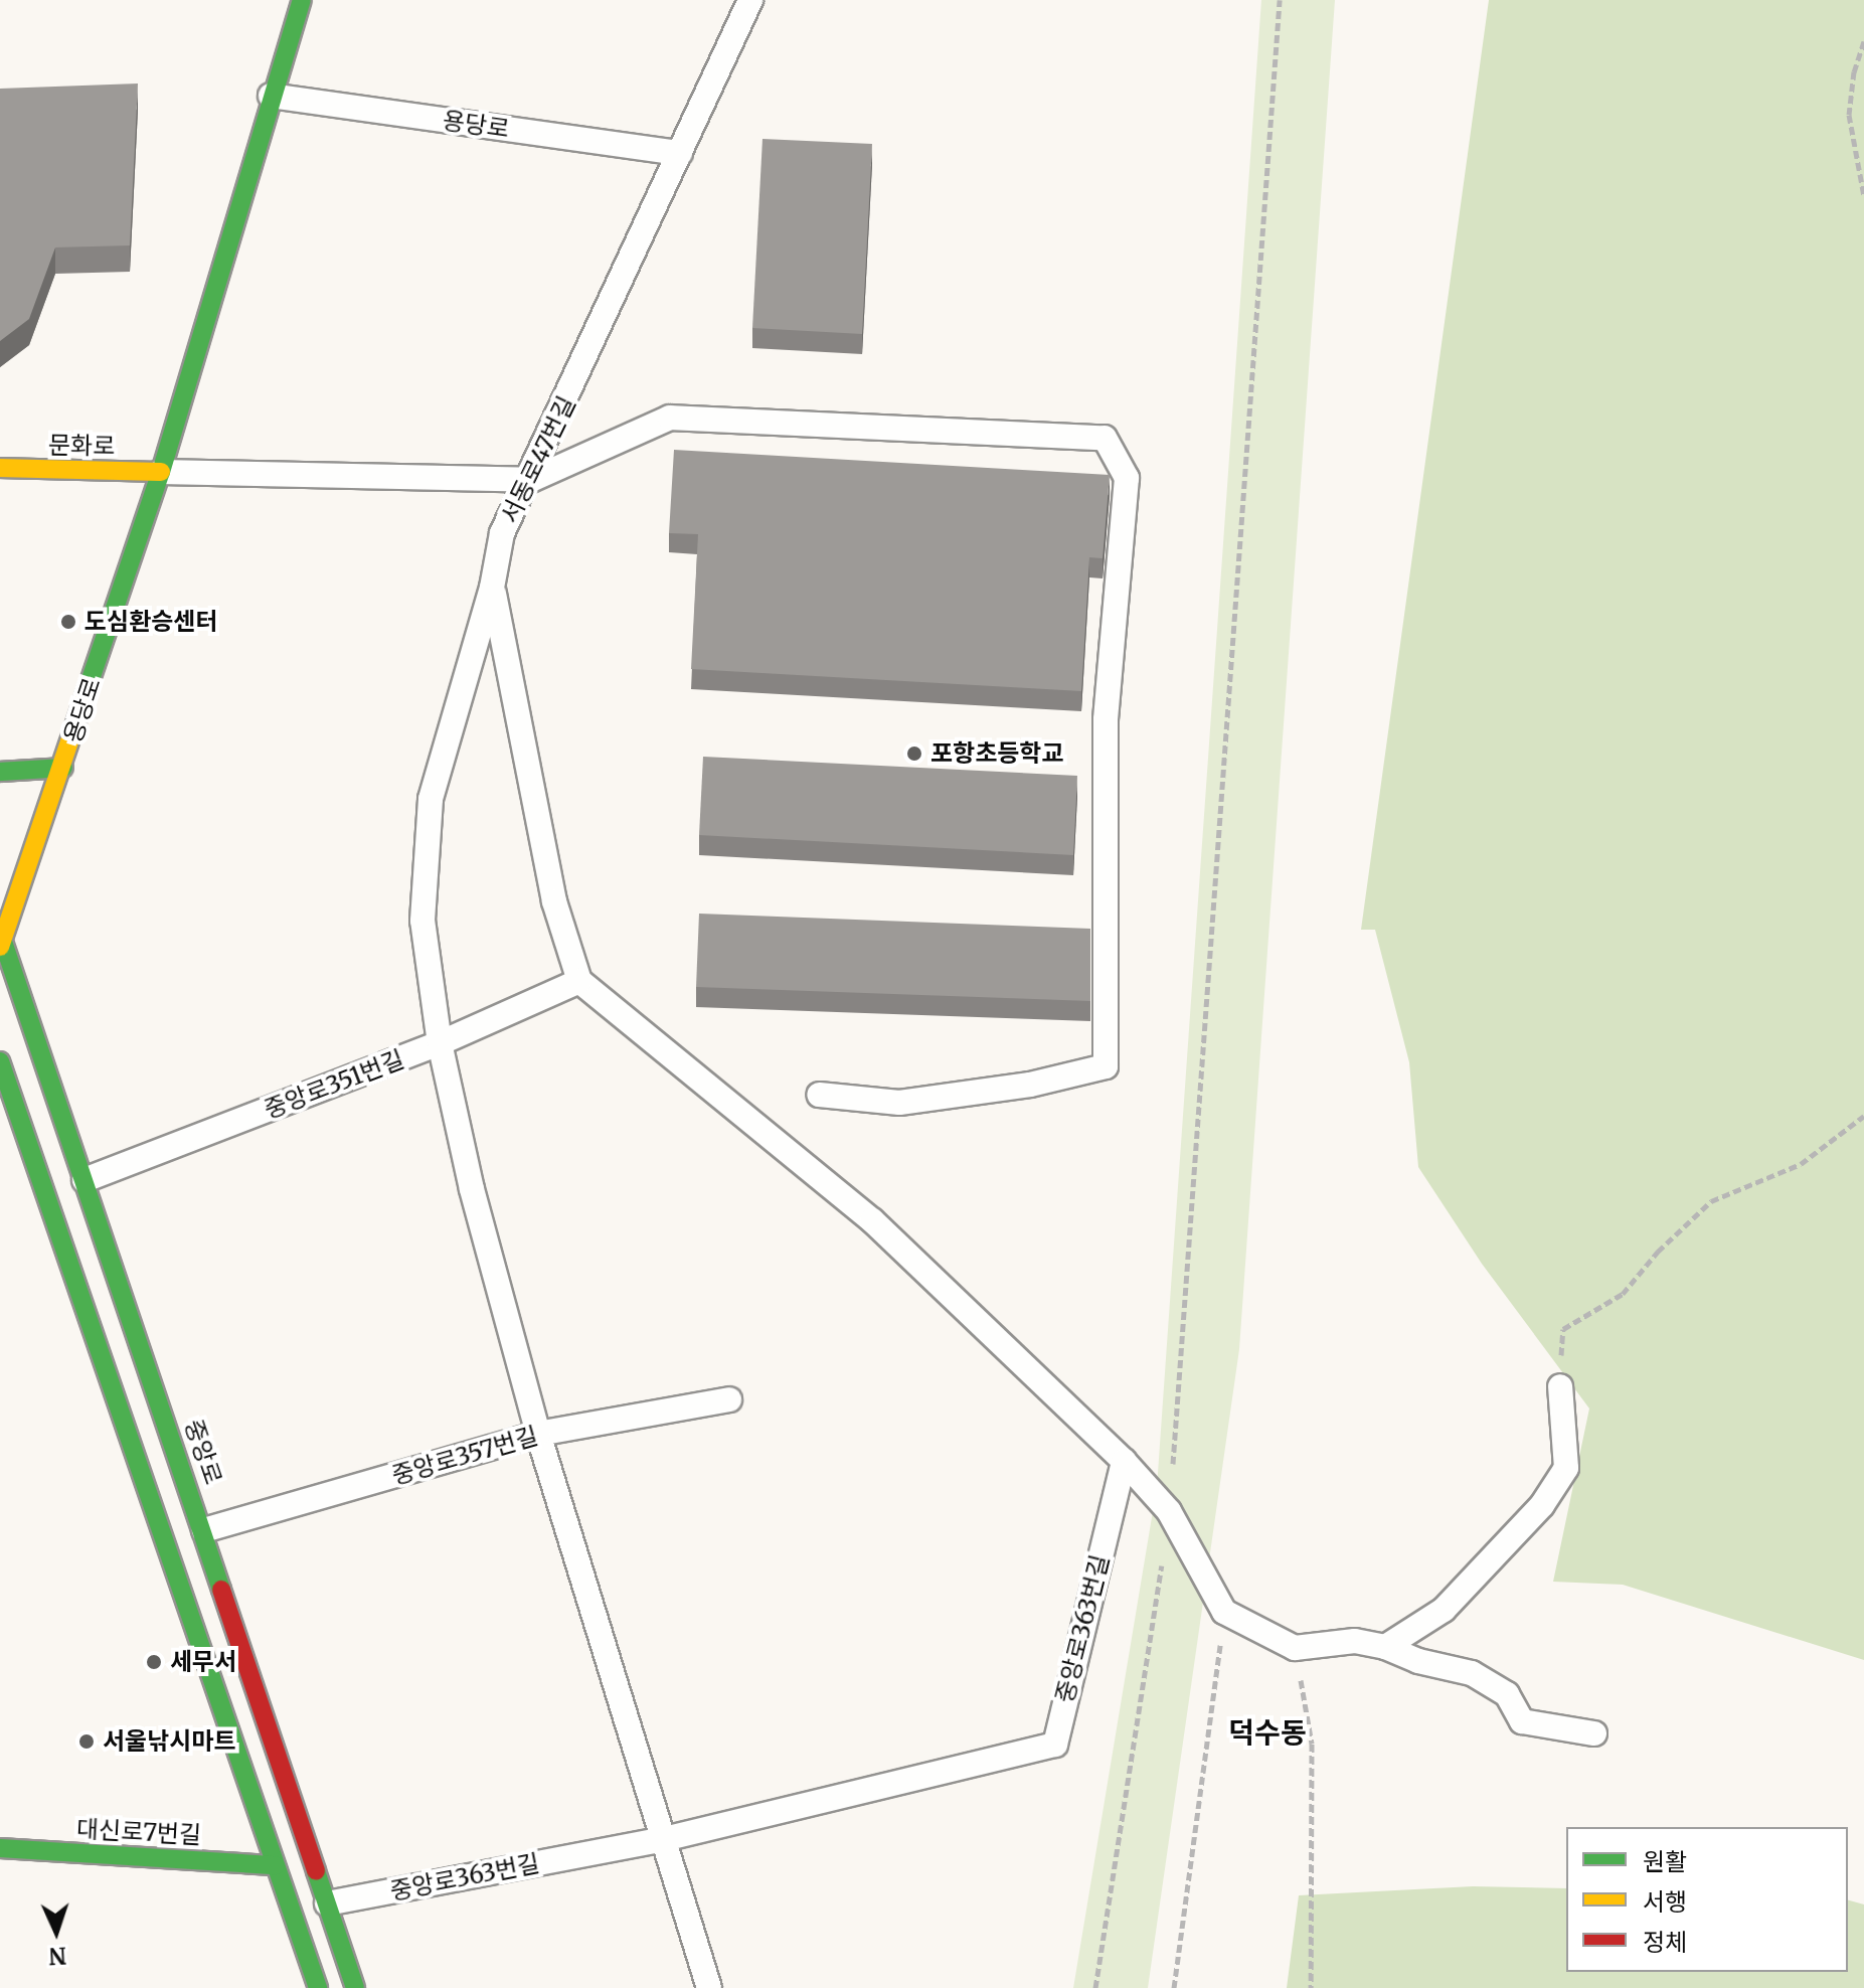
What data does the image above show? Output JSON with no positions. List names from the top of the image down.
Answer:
{
  "streets": {
    "main road": [
      "용당로",
      "문화로",
      "중앙로",
      "대신로7번길"
    ],
    "lane": [
      "서동로47번길",
      "중앙로351번길",
      "중앙로357번길",
      "중앙로363번길"
    ]
  },
  "crossings": [
    ["용당로", "문화로"],
    ["용당로", "서동로47번길"],
    ["용당로", "중앙로"],
    ["서동로47번길", "중앙로351번길"],
    ["서동로47번길", "중앙로357번길"],
    ["서동로47번길", "중앙로363번길"],
    ["중앙로351번길", "중앙로"],
    ["중앙로", "중앙로357번길"],
    ["중앙로", "중앙로363번길"]
  ],
  "districts": ["덕수동"],
  "places": [
    "도심환승센터",
    "포항초등학교",
    "세무서",
    "서울낚시마트"
  ],
  "legend": ["원활", "서행", "정체"],
  "north": "bottom"
}
